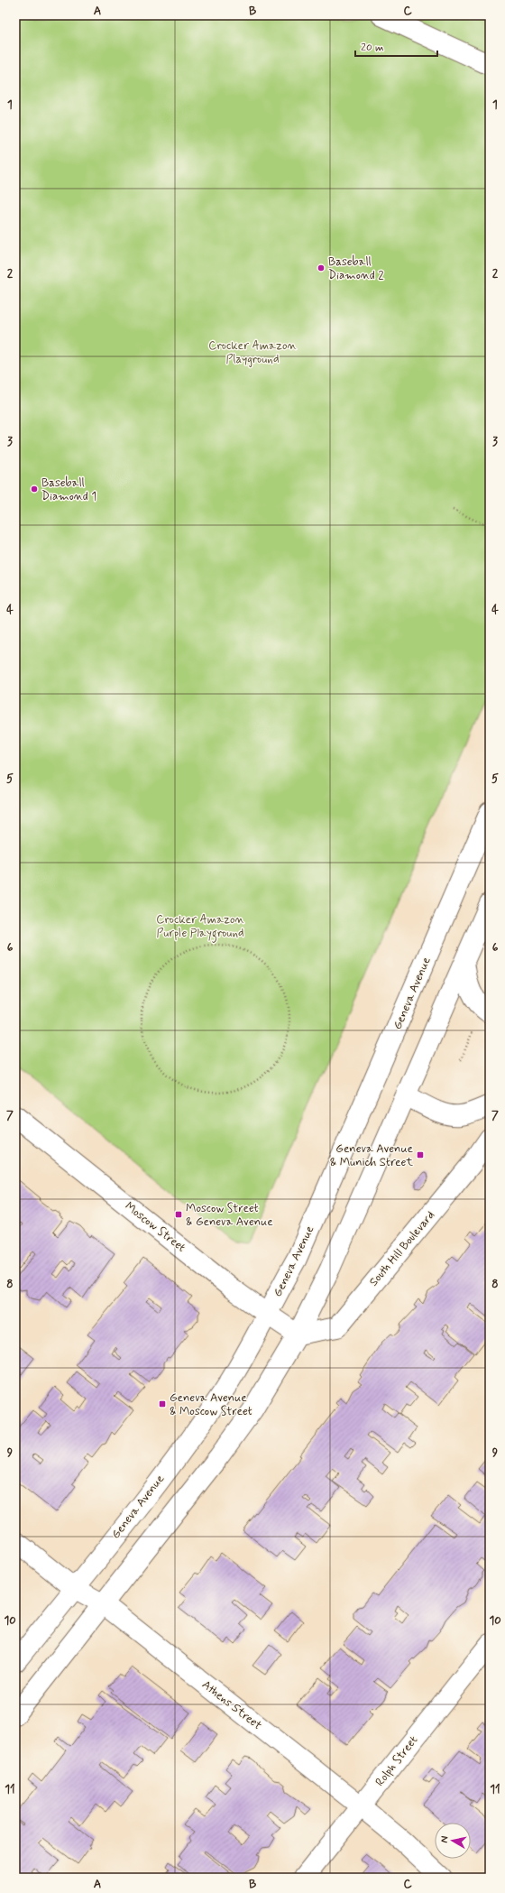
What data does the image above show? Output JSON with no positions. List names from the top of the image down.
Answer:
{
  "streets": {
    "main road": [
      "Geneva Avenue",
      "Moscow Street",
      "South Hill Boulevard",
      "Athens Street",
      "Rolph Street"
    ]
  },
  "crossings": [
    ["Geneva Avenue", "Moscow Street"],
    ["Geneva Avenue", "Athens Street"],
    ["Moscow Street", "South Hill Boulevard"],
    ["Athens Street", "Rolph Street"]
  ],
  "parks": ["Crocker Amazon Playground", "Crocker Amazon Purple Playground"],
  "places": {
    "other": ["Baseball Diamond 2", "Baseball Diamond 1"],
    "transit": ["Geneva Avenue & Munich Street", "Moscow Street & Geneva Avenue", "Geneva Avenue & Moscow Street"]
  },
  "scale_bar": "20 m",
  "north": "left",
  "grid": {
    "columns": ["A", "B", "C"],
    "rows": [
      "1",
      "2",
      "3",
      "4",
      "5",
      "6",
      "7",
      "8",
      "9",
      "10",
      "11"
    ]
  }
}
